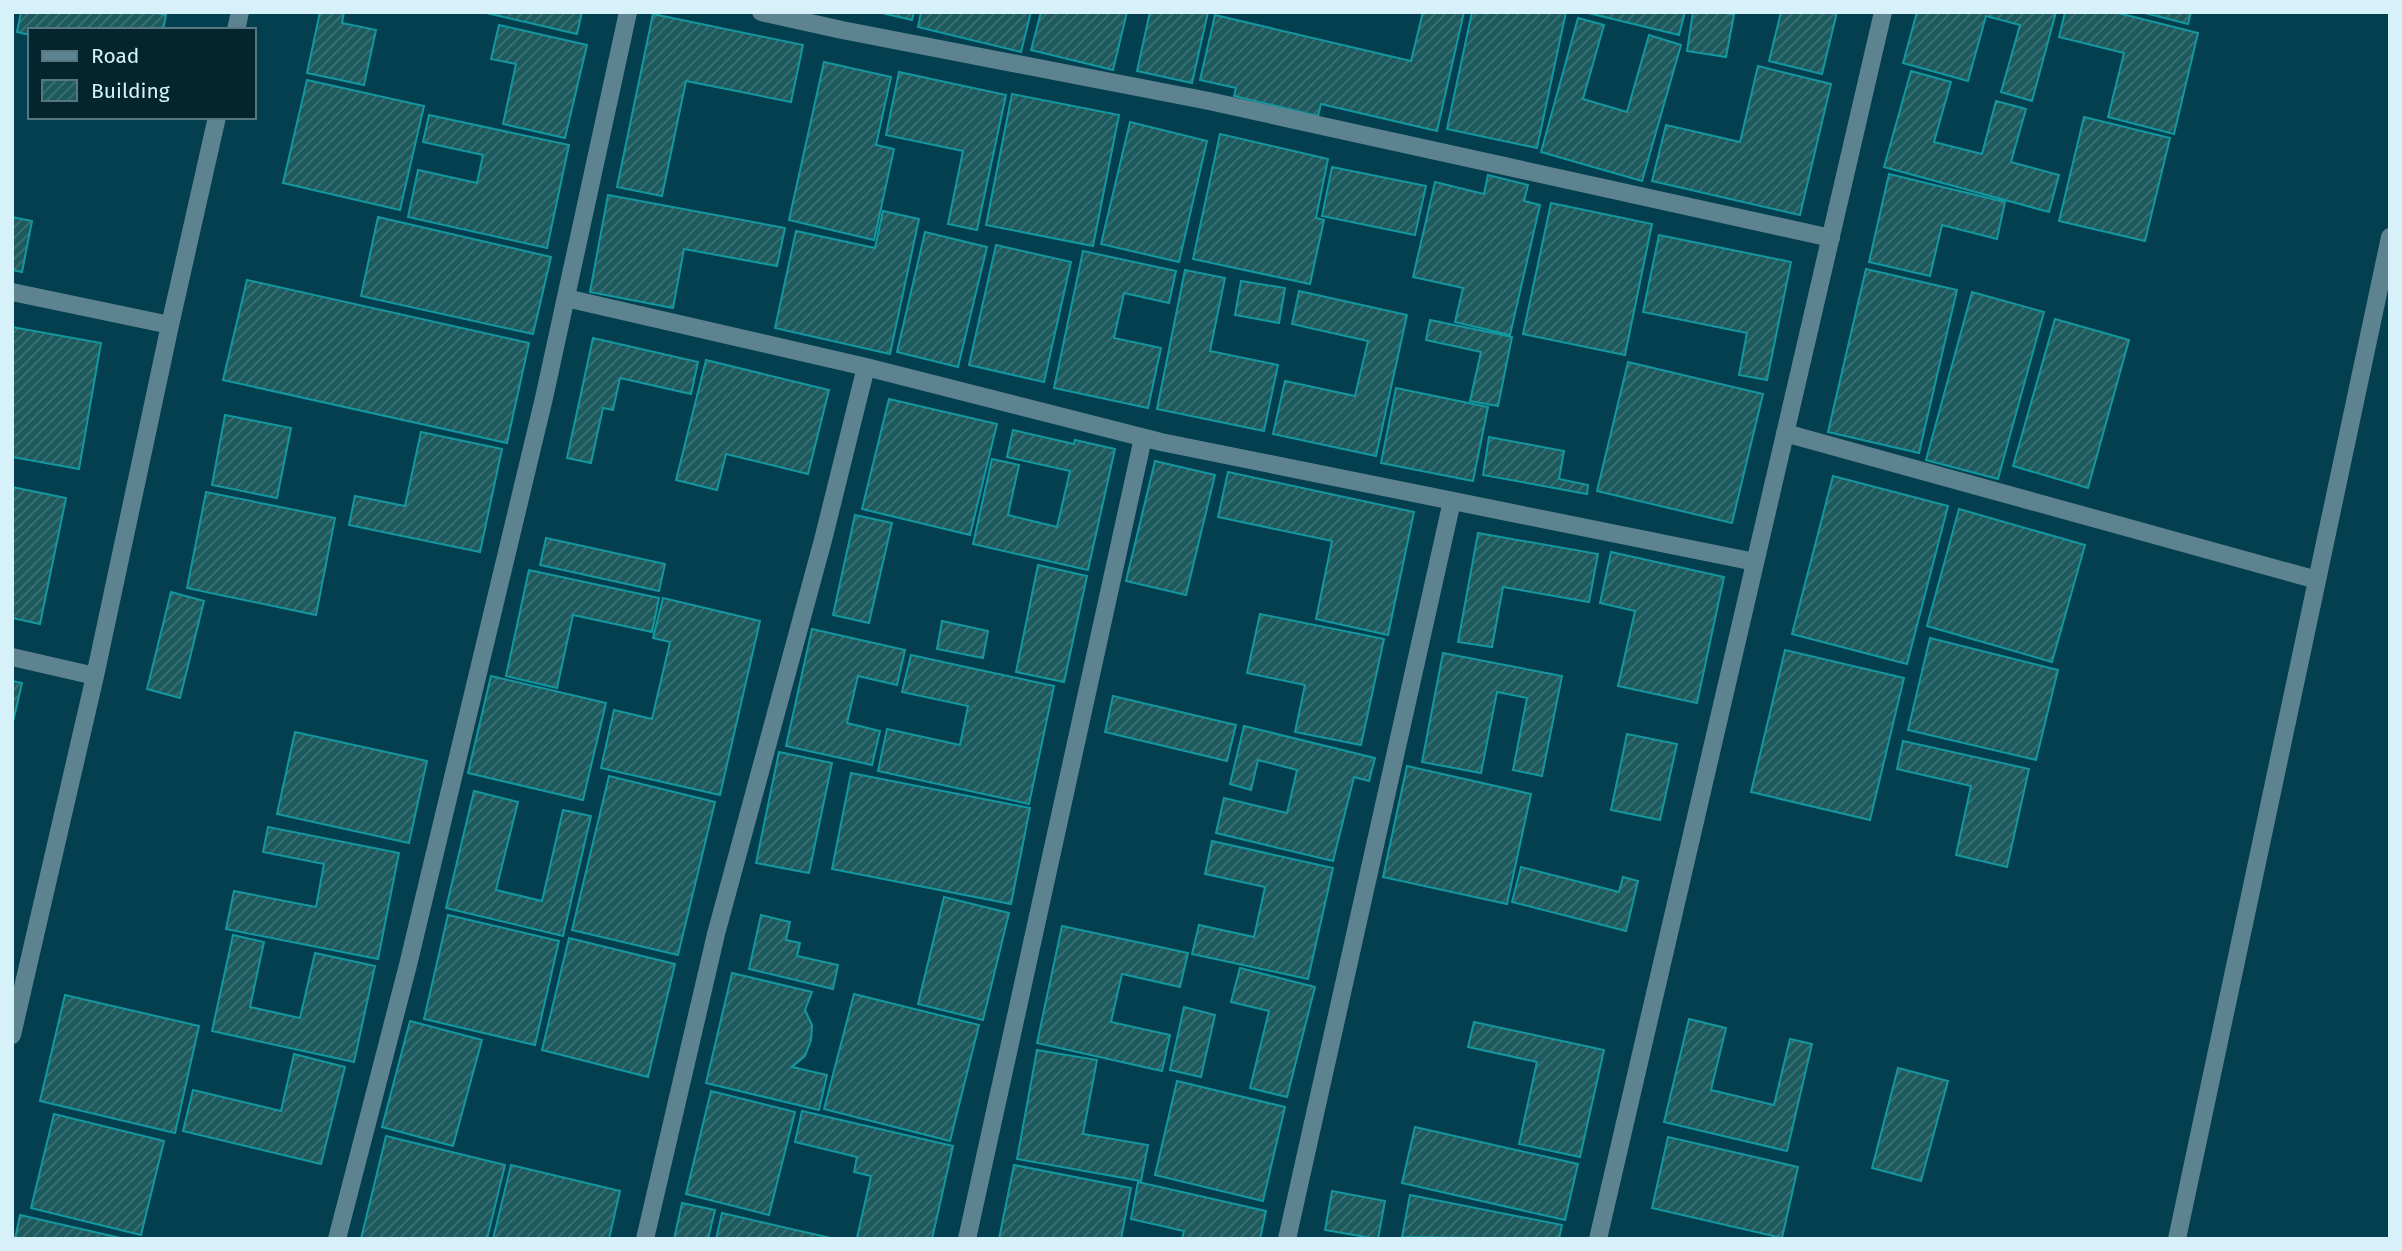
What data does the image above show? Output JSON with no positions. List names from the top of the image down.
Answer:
{
  "legend": ["Road", "Building"]
}
